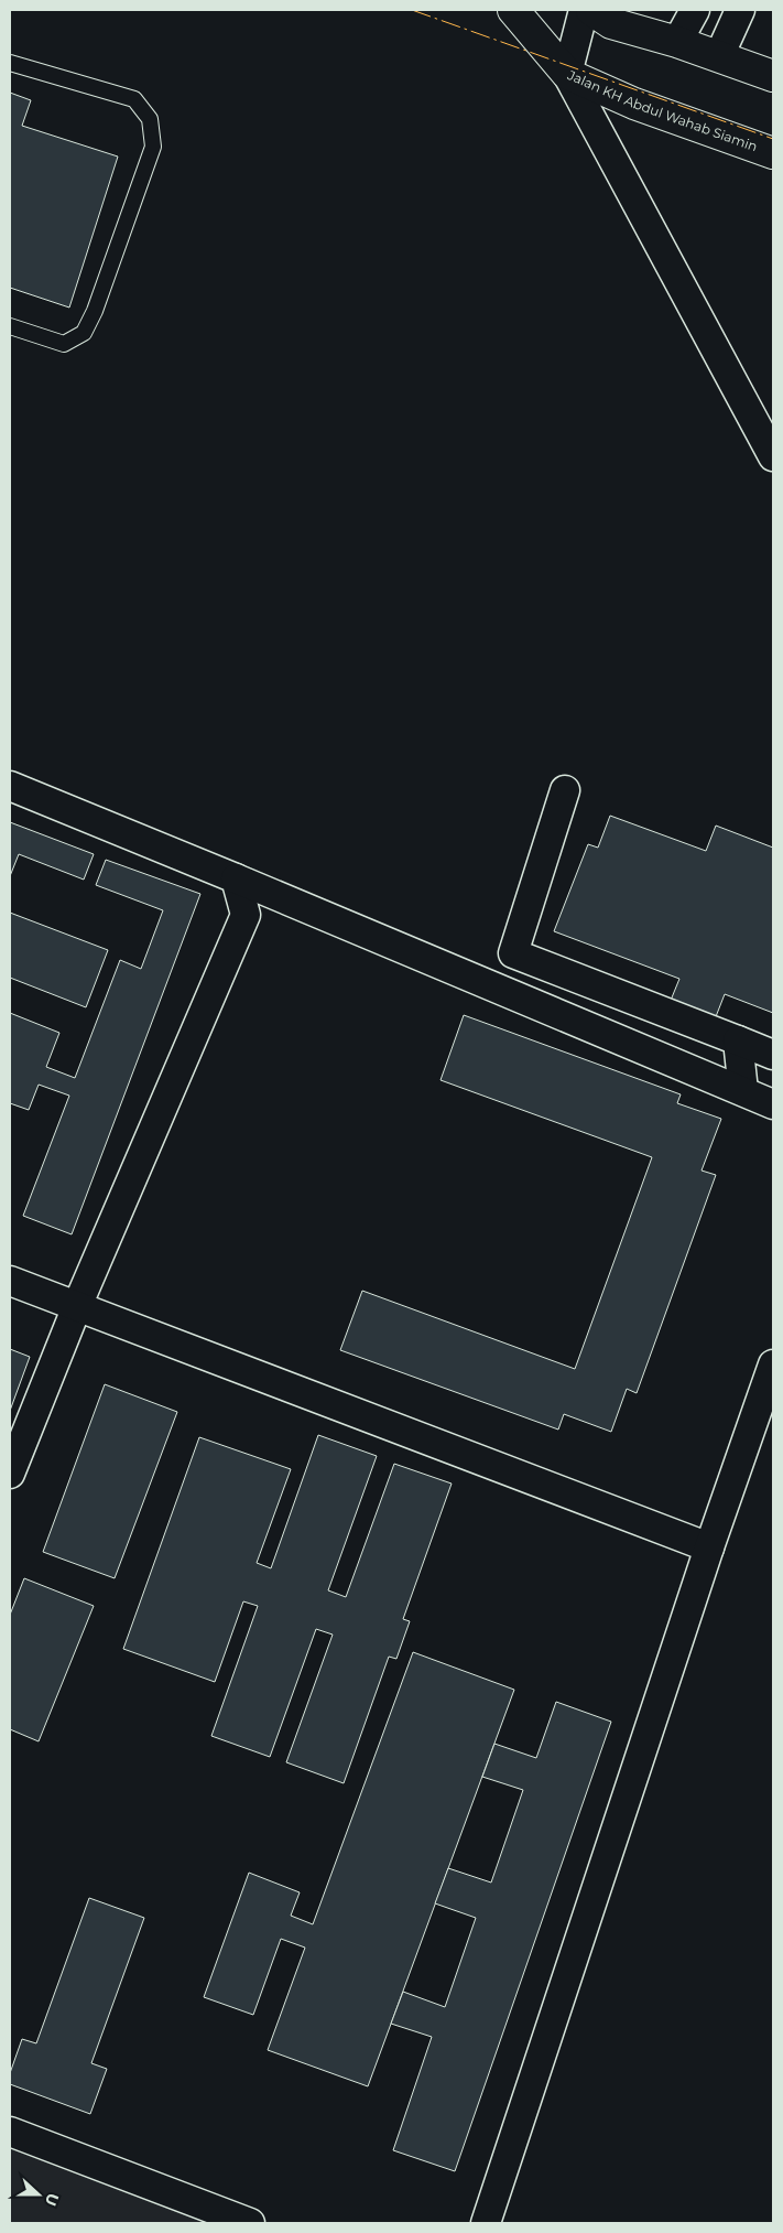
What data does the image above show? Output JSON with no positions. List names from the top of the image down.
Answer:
{
  "streets": {
    "main road": ["Jalan KH Abdul Wahab Siamin"]
  },
  "north": "right"
}
